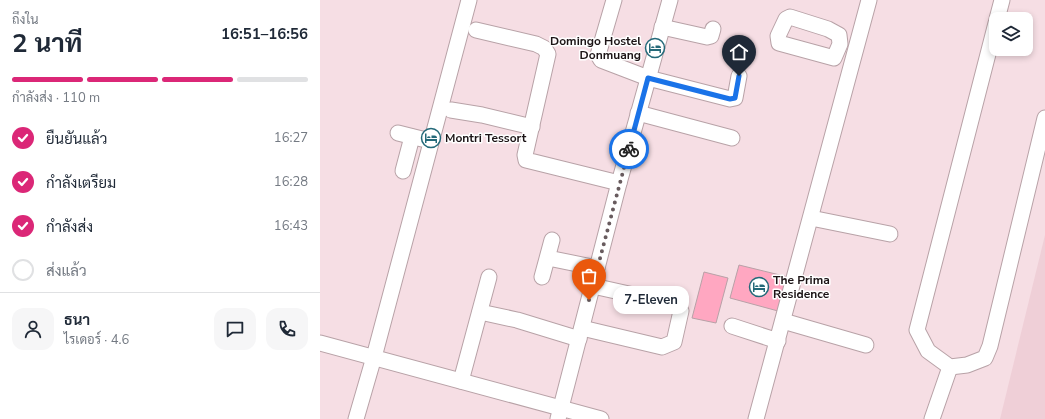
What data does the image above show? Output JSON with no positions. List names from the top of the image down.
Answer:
{
  "places": {
    "hotel": ["Domingo Hostel Donmuang", "Montri Tessort", "The Prima Residence"],
    "other": ["7-Eleven"]
  },
  "page": {
    "heading": ["2 นาที", "ถึงใน", "16:51–16:56"],
    "panel": ["ธนา", "ไรเดอร์ · 4.6"],
    "bar": "กำลังส่ง · 110 m",
    "list": [
      ["ยืนยันแล้ว", "16:27"],
      ["กำลังเตรียม", "16:28"],
      ["กำลังส่ง", "16:43"],
      "ส่งแล้ว"
    ],
    "bubble": "7-Eleven"
  }
}
